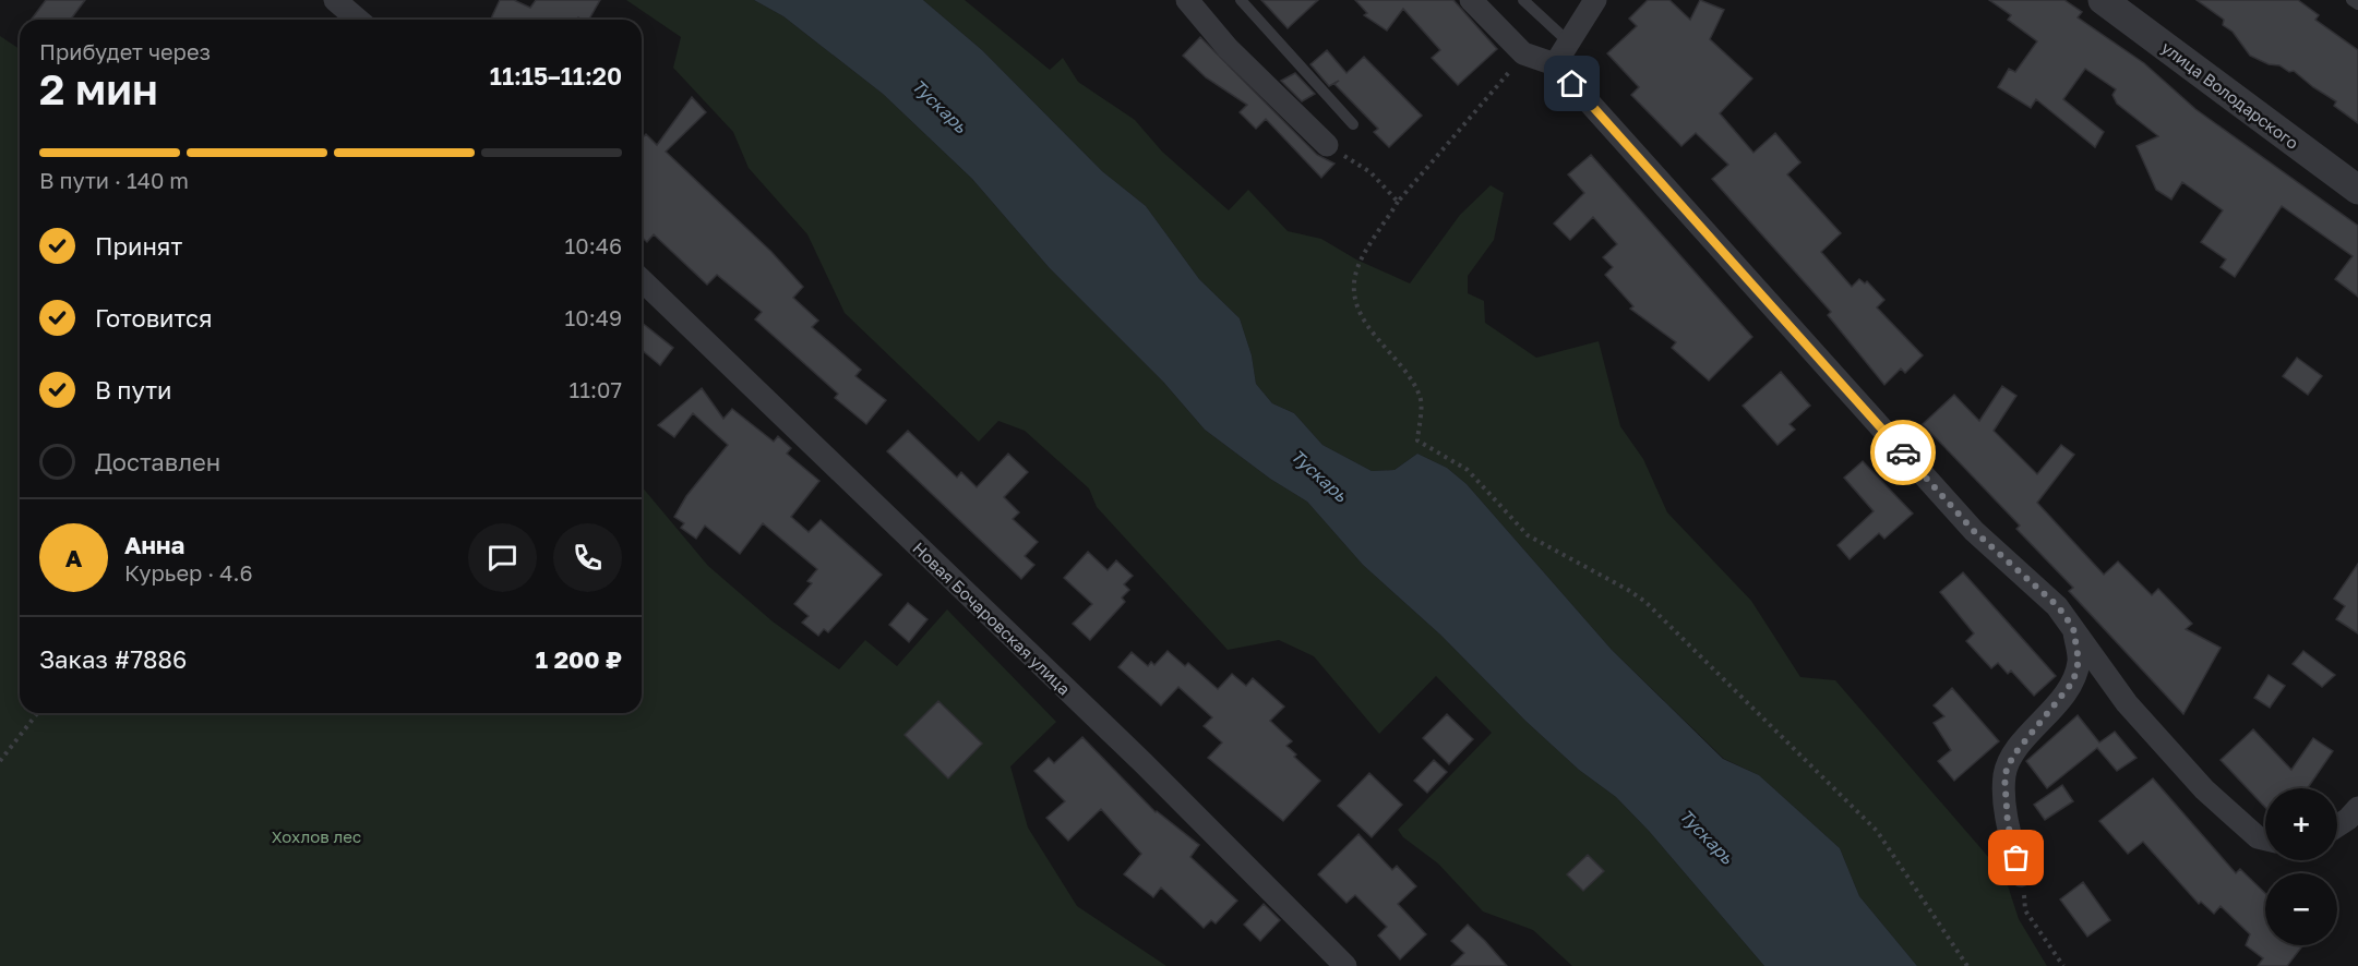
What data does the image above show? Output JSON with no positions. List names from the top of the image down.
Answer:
{
  "streets": {
    "street": ["улица Володарского", "Новая Бочаровская улица"]
  },
  "water": ["Тускарь"],
  "parks": ["Хохлов лес"],
  "page": {
    "heading": ["2 мин", "Прибудет через", "11:15–11:20"],
    "panel": [
      "Анна",
      "Курьер · 4.6",
      "Заказ #7886",
      "1 200 ₽"
    ],
    "bar": "В пути · 140 m",
    "list": [
      ["Принят", "10:46"],
      ["Готовится", "10:49"],
      ["В пути", "11:07"],
      "Доставлен"
    ],
    "round": "А",
    "map_buttons": ["+", "−"]
  }
}
